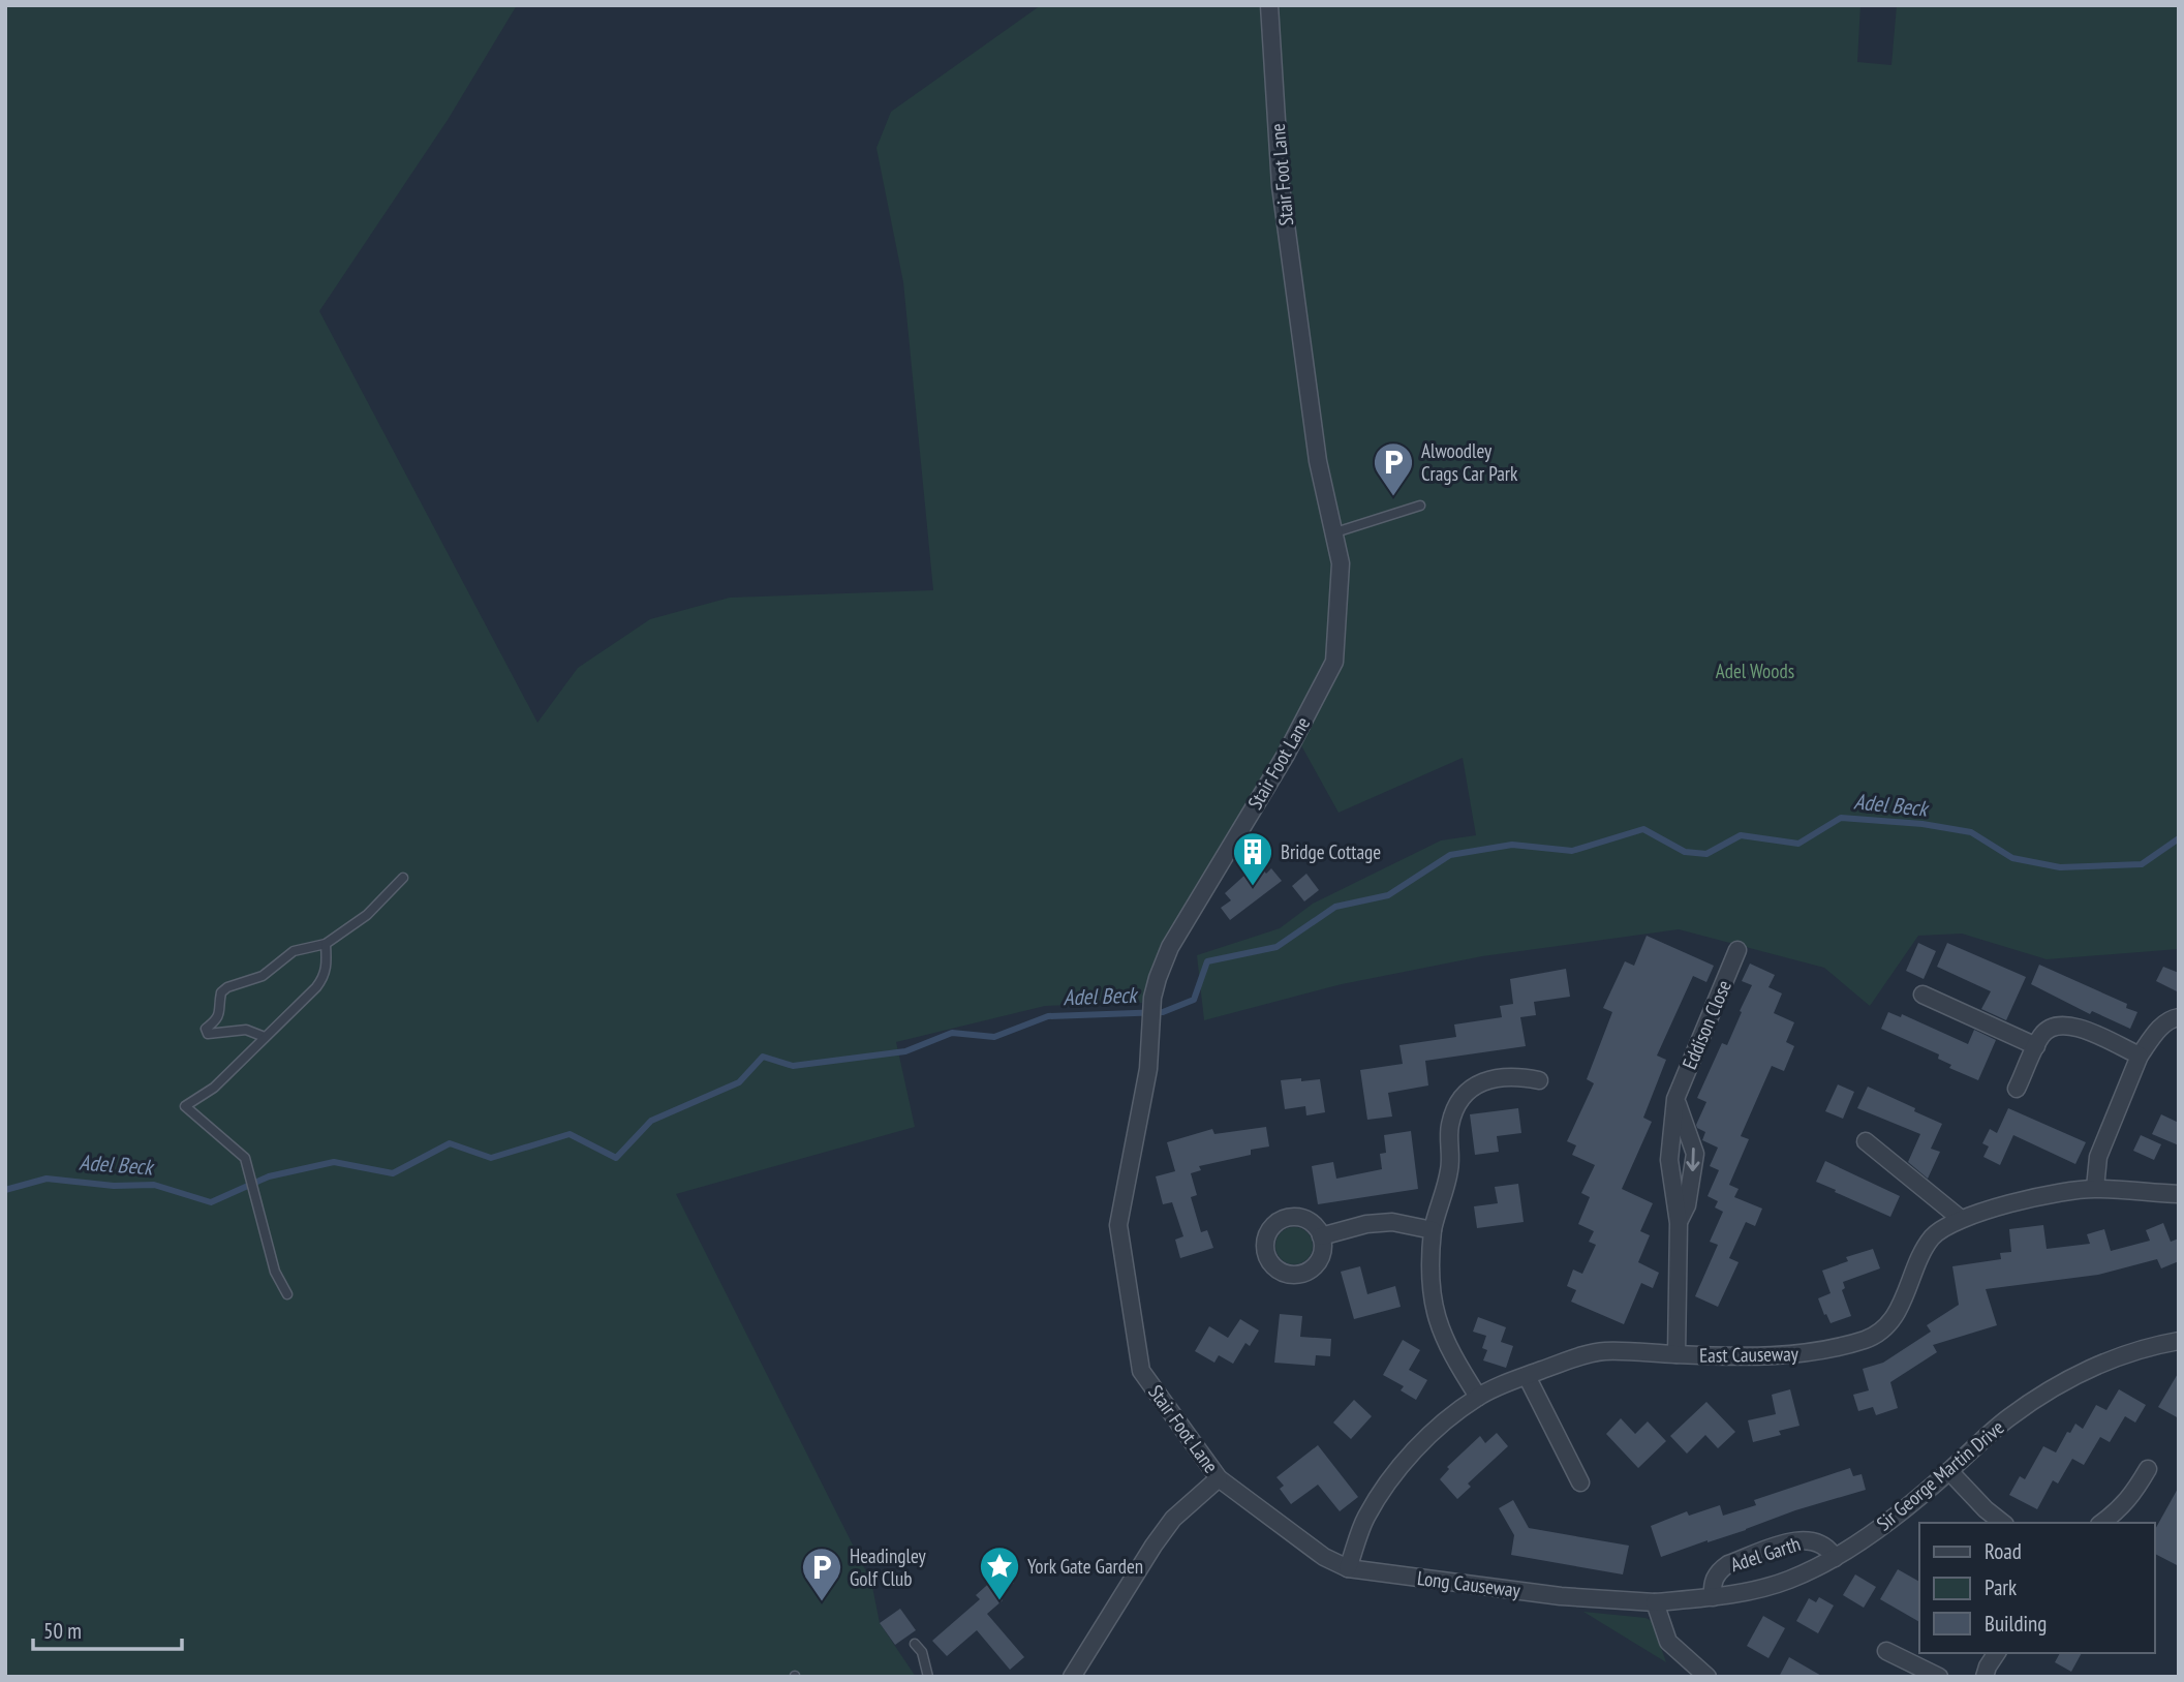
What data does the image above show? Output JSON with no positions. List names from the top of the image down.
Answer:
{
  "streets": {
    "street": [
      "Stair Foot Lane",
      "Eddison Close",
      "East Causeway",
      "Sir George Martin Drive",
      "Adel Garth",
      "Long Causeway"
    ]
  },
  "crossings": [
    ["Stair Foot Lane", "Long Causeway"],
    ["Eddison Close", "East Causeway"],
    ["East Causeway", "Long Causeway"],
    ["Sir George Martin Drive", "Adel Garth"],
    ["Sir George Martin Drive", "Long Causeway"]
  ],
  "water": ["Adel Beck"],
  "parks": ["Adel Woods"],
  "places": {
    "parking": ["Alwoodley Crags Car Park", "Headingley Golf Club"],
    "building": ["Bridge Cottage"],
    "place": ["York Gate Garden"]
  },
  "legend": ["Road", "Park", "Building"],
  "scale_bar": "50 m"
}
